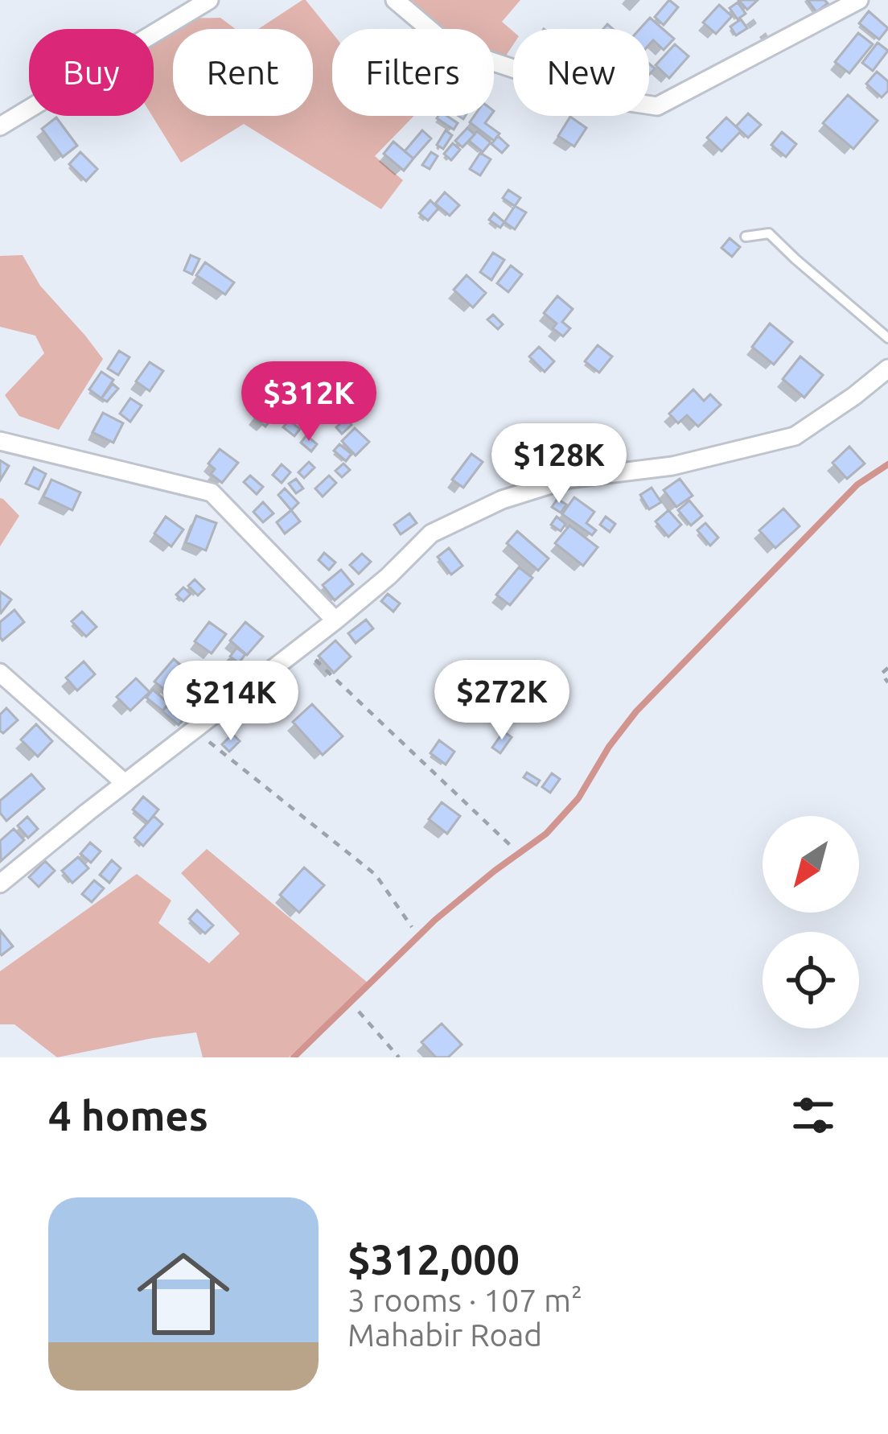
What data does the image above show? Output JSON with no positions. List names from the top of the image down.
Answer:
{
  "north": "bottom left",
  "page": {
    "chip": [
      "Buy",
      "Rent",
      "Filters",
      "New"
    ],
    "price": [
      "$312K",
      "$128K",
      "$272K",
      "$214K"
    ],
    "heading": "4 homes",
    "list": [
      {
        "name": "$312,000",
        "note": "3 rooms · 107 m² · Mahabir Road"
      }
    ]
  }
}
